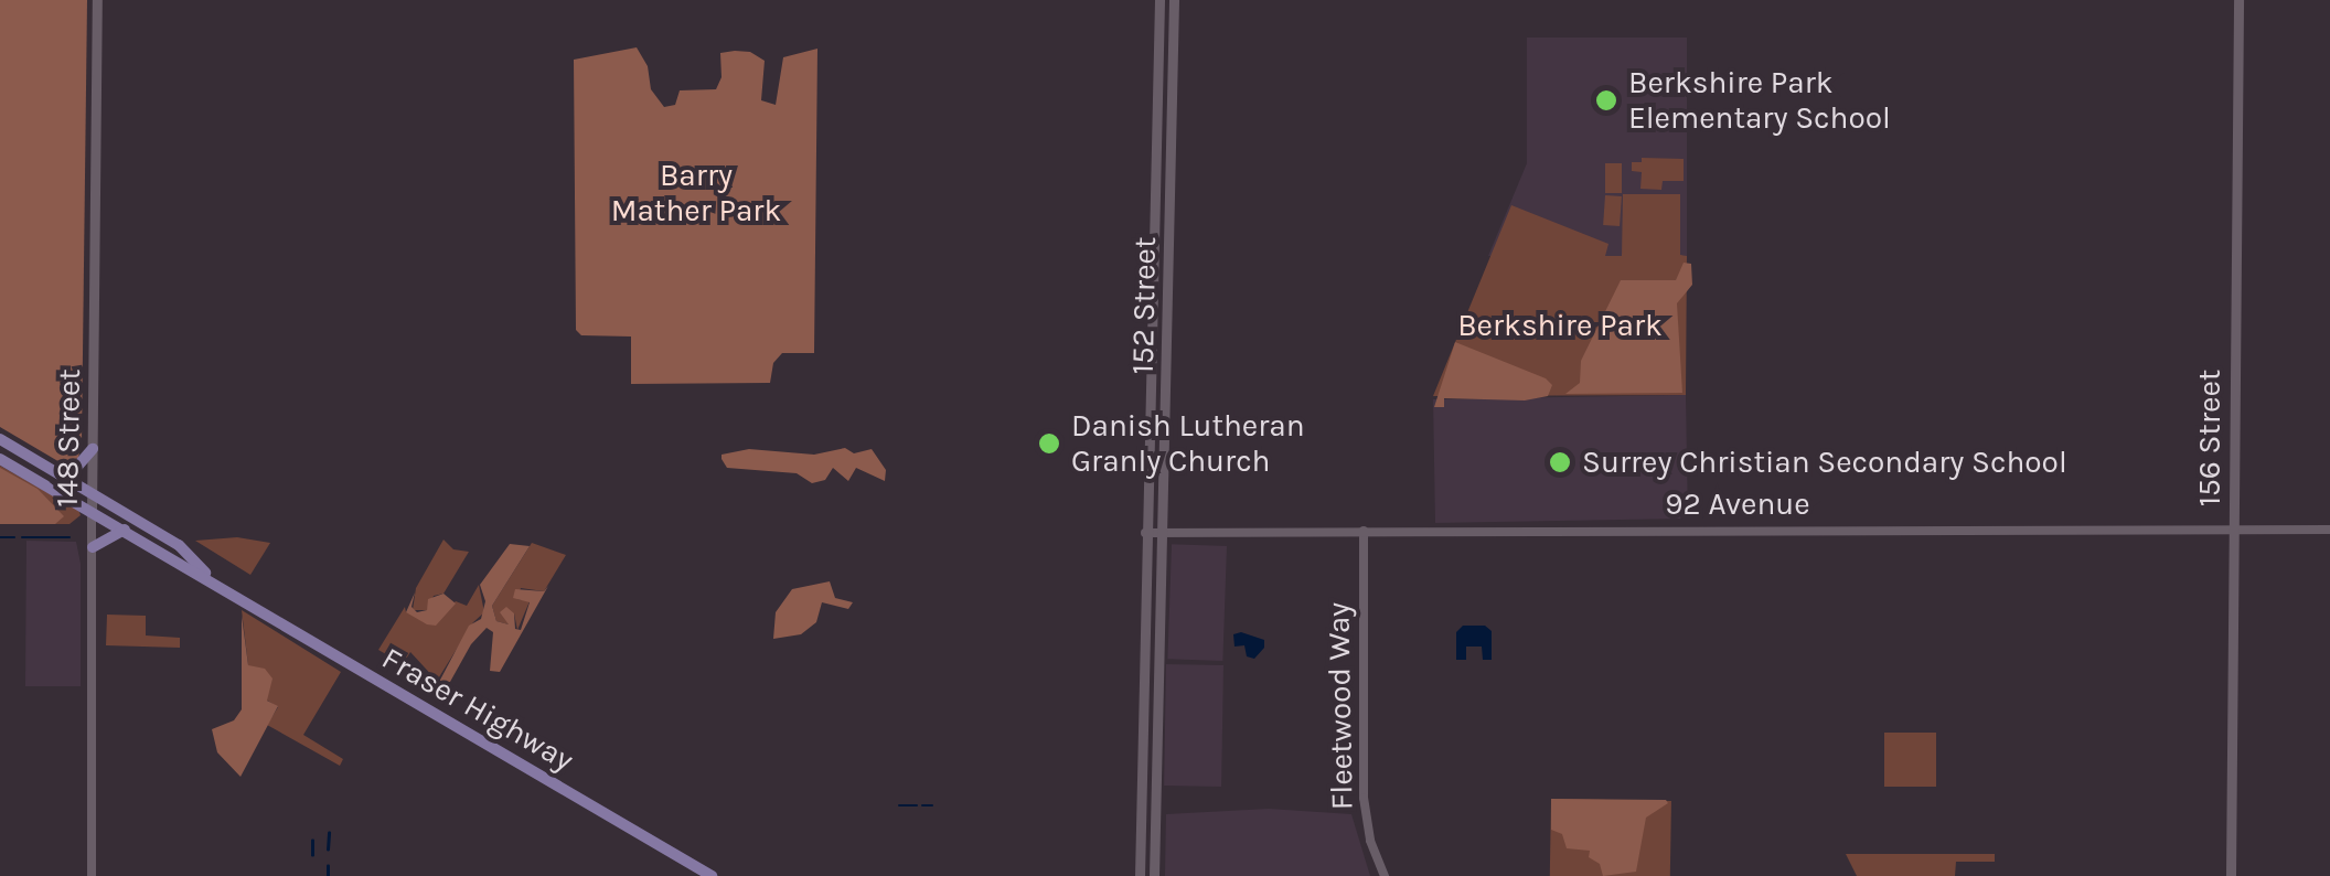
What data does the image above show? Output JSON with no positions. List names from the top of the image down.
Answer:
{
  "streets": {
    "main road": [
      "152 Street",
      "148 Street",
      "156 Street",
      "Fraser Highway"
    ],
    "street": ["92 Avenue", "Fleetwood Way"]
  },
  "crossings": [
    ["152 Street", "92 Avenue"],
    ["148 Street", "Fraser Highway"],
    ["156 Street", "92 Avenue"],
    ["92 Avenue", "Fleetwood Way"]
  ],
  "parks": ["Barry Mather Park", "Berkshire Park"],
  "places": ["Berkshire Park Elementary School", "Danish Lutheran Granly Church", "Surrey Christian Secondary School"]
}
